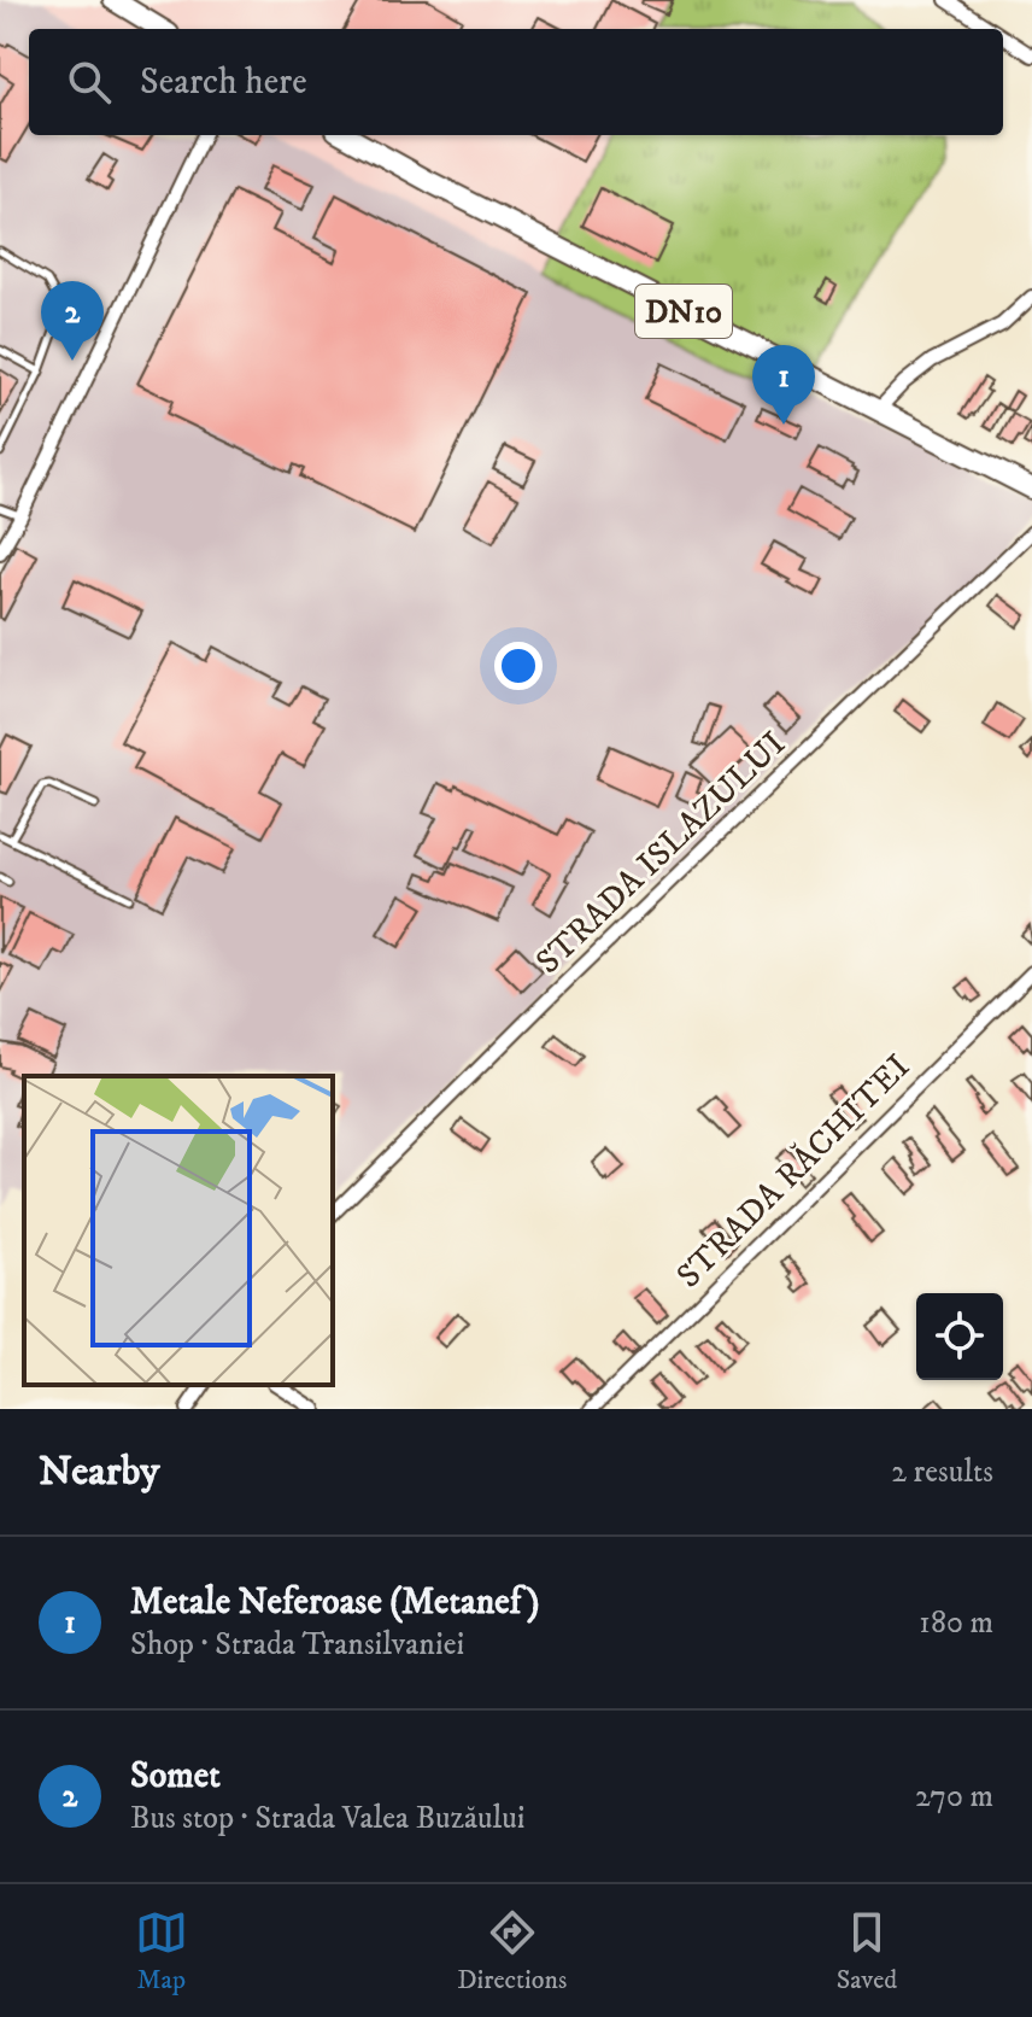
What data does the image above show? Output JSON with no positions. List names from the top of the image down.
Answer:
{
  "streets": {
    "main road": ["DN10"],
    "street": ["STRADA ISLAZULUI", "STRADA RĂCHITEI"]
  },
  "page": {
    "search": "Search here",
    "pins": ["2", "1"],
    "heading": ["Nearby", "2 results"],
    "list": [
      {
        "mark": "1",
        "name": "Metale Neferoase (Metanef)",
        "note": "Shop · Strada Transilvaniei",
        "value": "180 m"
      },
      {
        "mark": "2",
        "name": "Somet",
        "note": "Bus stop · Strada Valea Buzăului",
        "value": "270 m"
      }
    ],
    "nav": ["Map", "Directions", "Saved"]
  }
}
